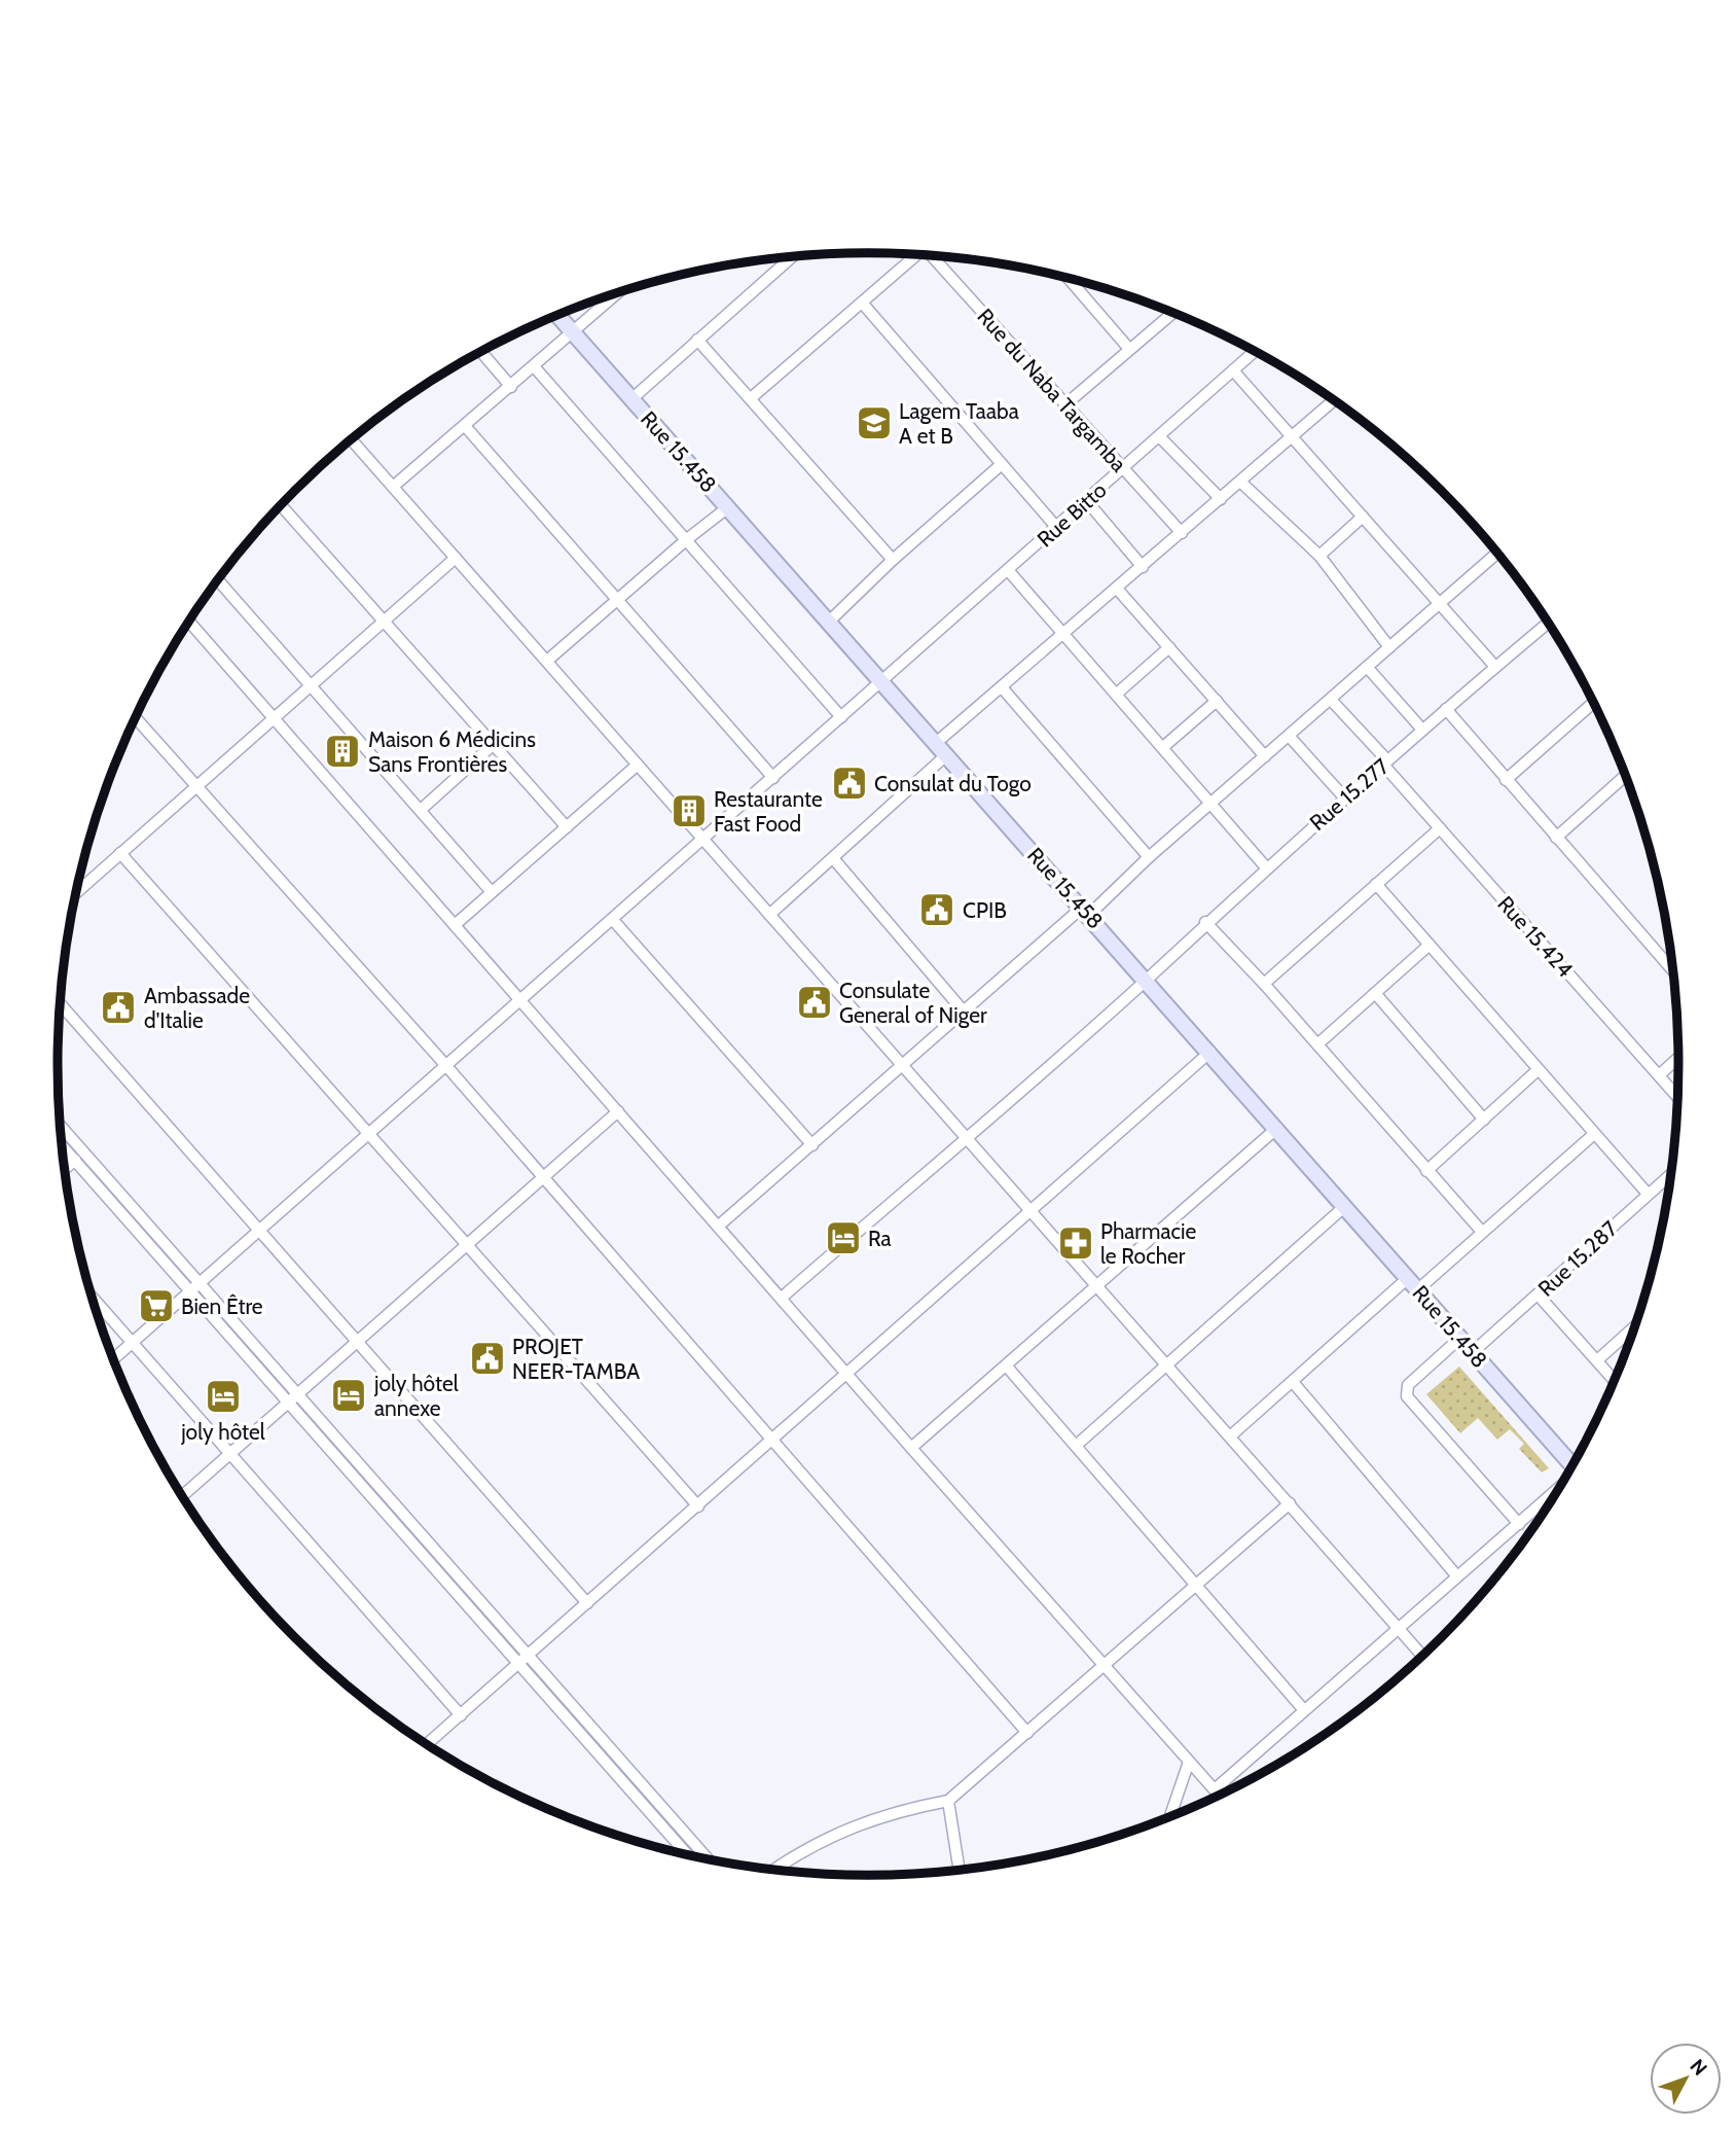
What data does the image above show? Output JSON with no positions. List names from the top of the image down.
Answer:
{
  "streets": {
    "main road": ["Rue 15.458"],
    "street": [
      "Rue du Naba Targamba",
      "Rue Bitto",
      "Rue 15.277",
      "Rue 15.424",
      "Rue 15.287"
    ]
  },
  "crossings": [
    ["Rue du Naba Targamba", "Rue Bitto"],
    ["Rue 15.458", "Rue Bitto"],
    ["Rue 15.458", "Rue 15.277"],
    ["Rue 15.458", "Rue 15.287"],
    ["Rue 15.277", "Rue 15.424"]
  ],
  "places": {
    "school or university": ["Lagem Taaba A et B"],
    "building": ["Maison 6 Médicins Sans Frontières", "Restaurante Fast Food"],
    "public building": [
      "Consulat du Togo",
      "CPIB",
      "Consulate General of Niger",
      "Ambassade d'Italie",
      "PROJET NEER-TAMBA"
    ],
    "hotel": ["Ra", "joly hôtel annexe", "joly hôtel"],
    "pharmacy": ["Pharmacie le Rocher"],
    "supermarket": ["Bien Être"]
  },
  "north": "top right"
}
